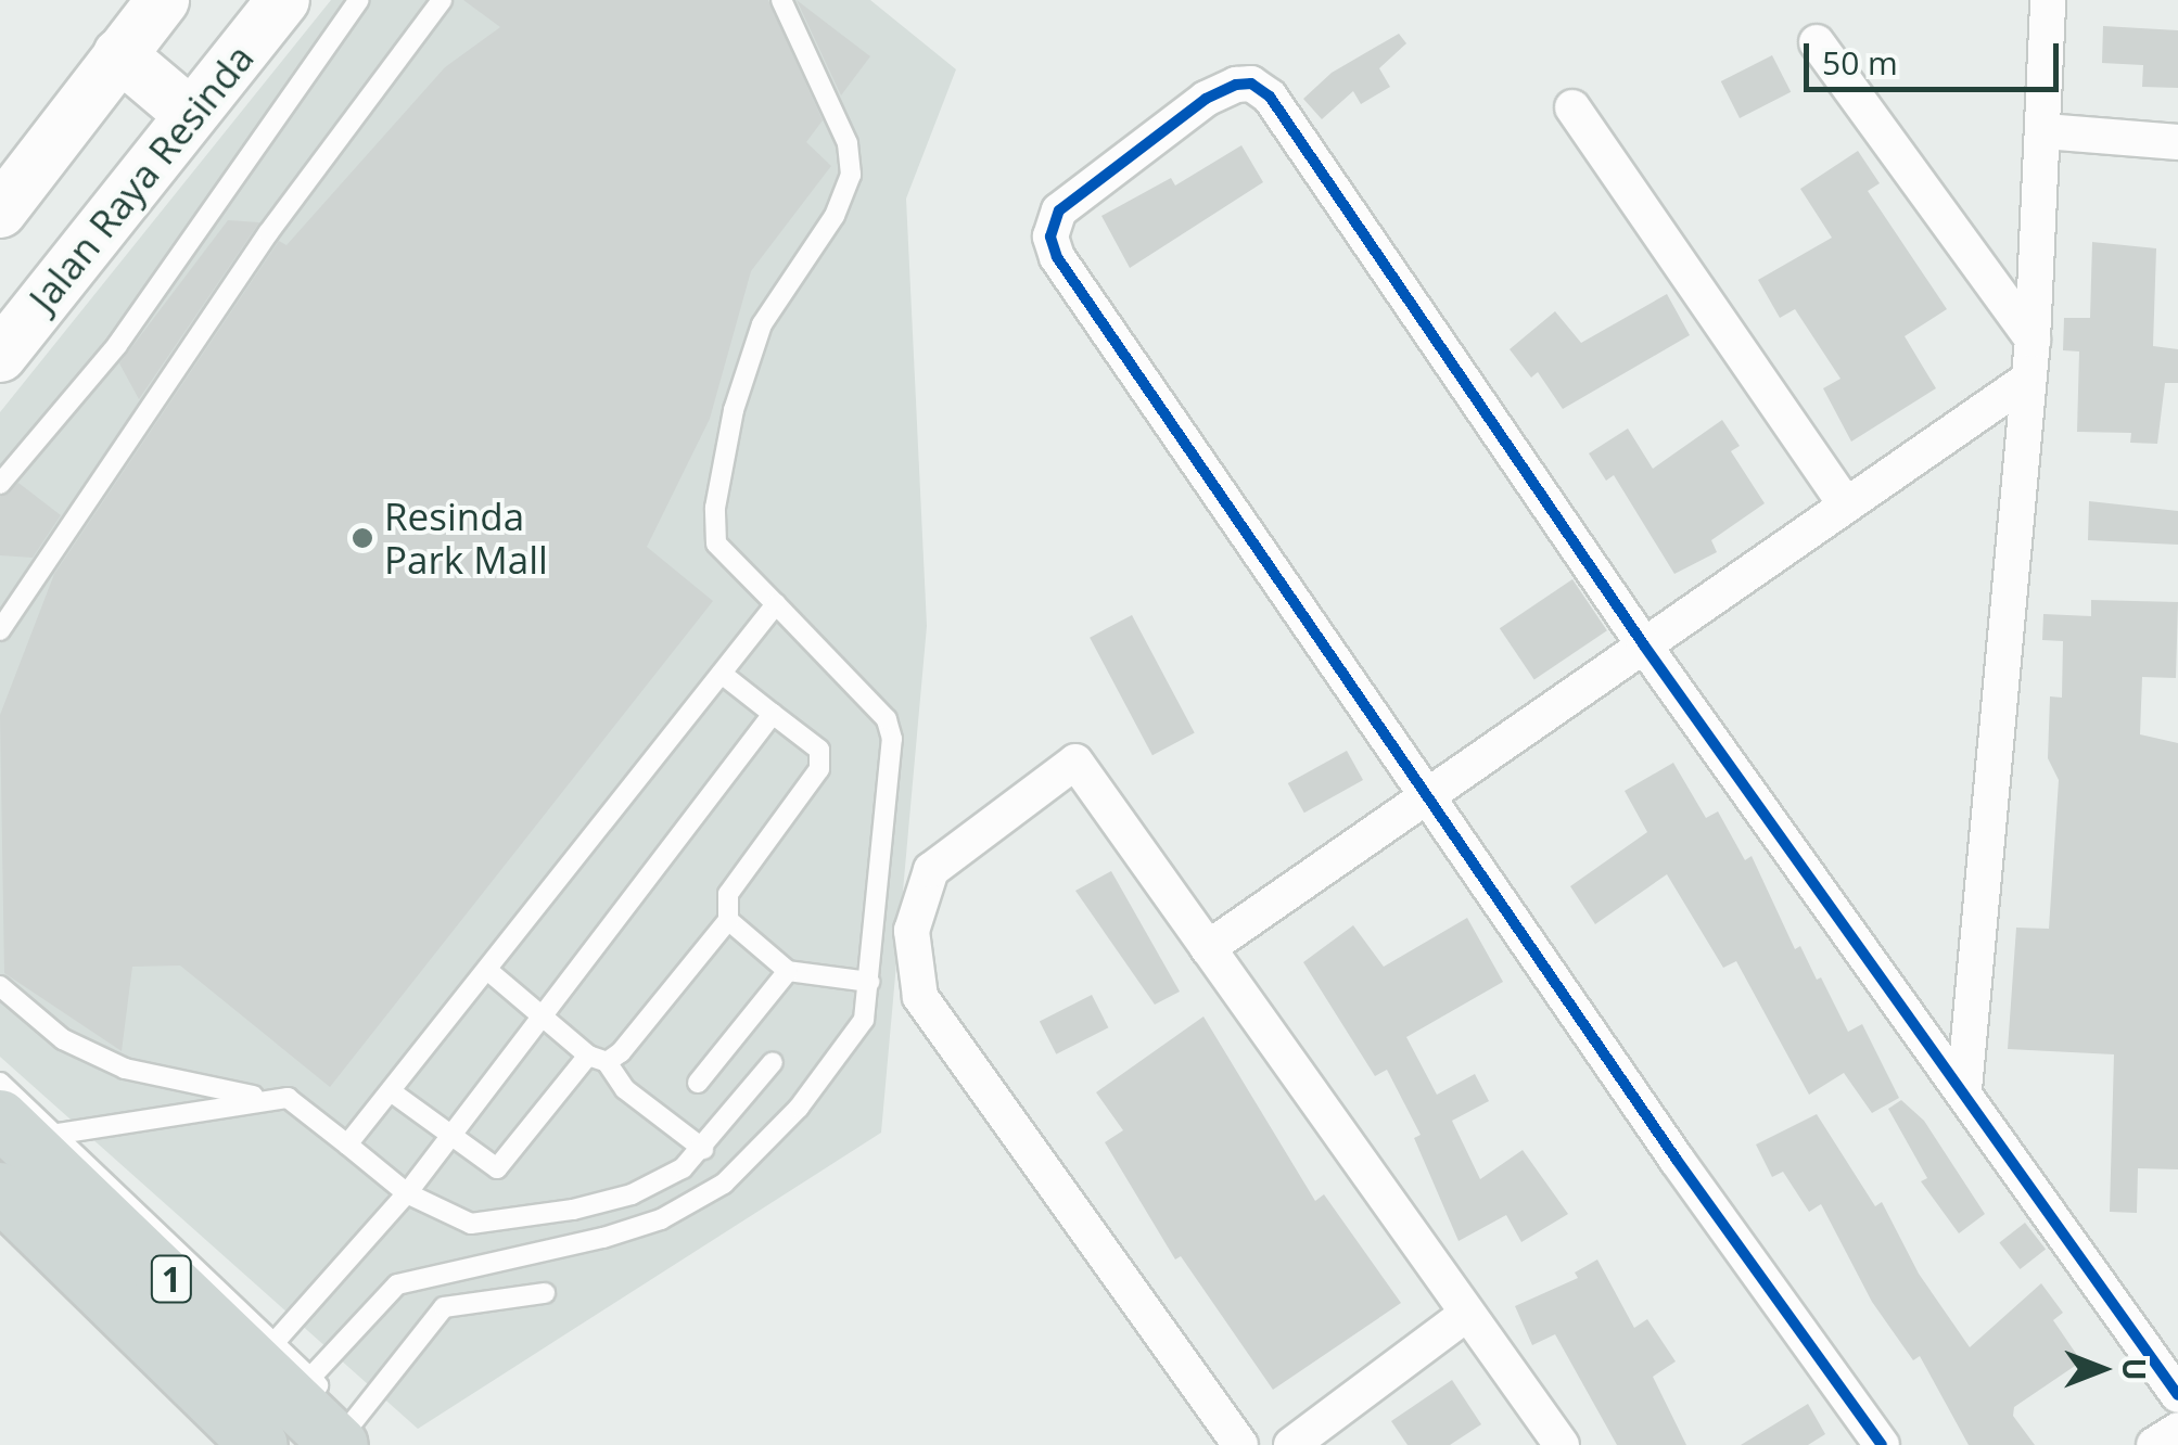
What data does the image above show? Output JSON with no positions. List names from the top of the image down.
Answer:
{
  "streets": {
    "main road": ["1"],
    "street": ["Jalan Raya Resinda"]
  },
  "places": ["Resinda Park Mall"],
  "scale_bar": "50 m",
  "north": "right"
}
